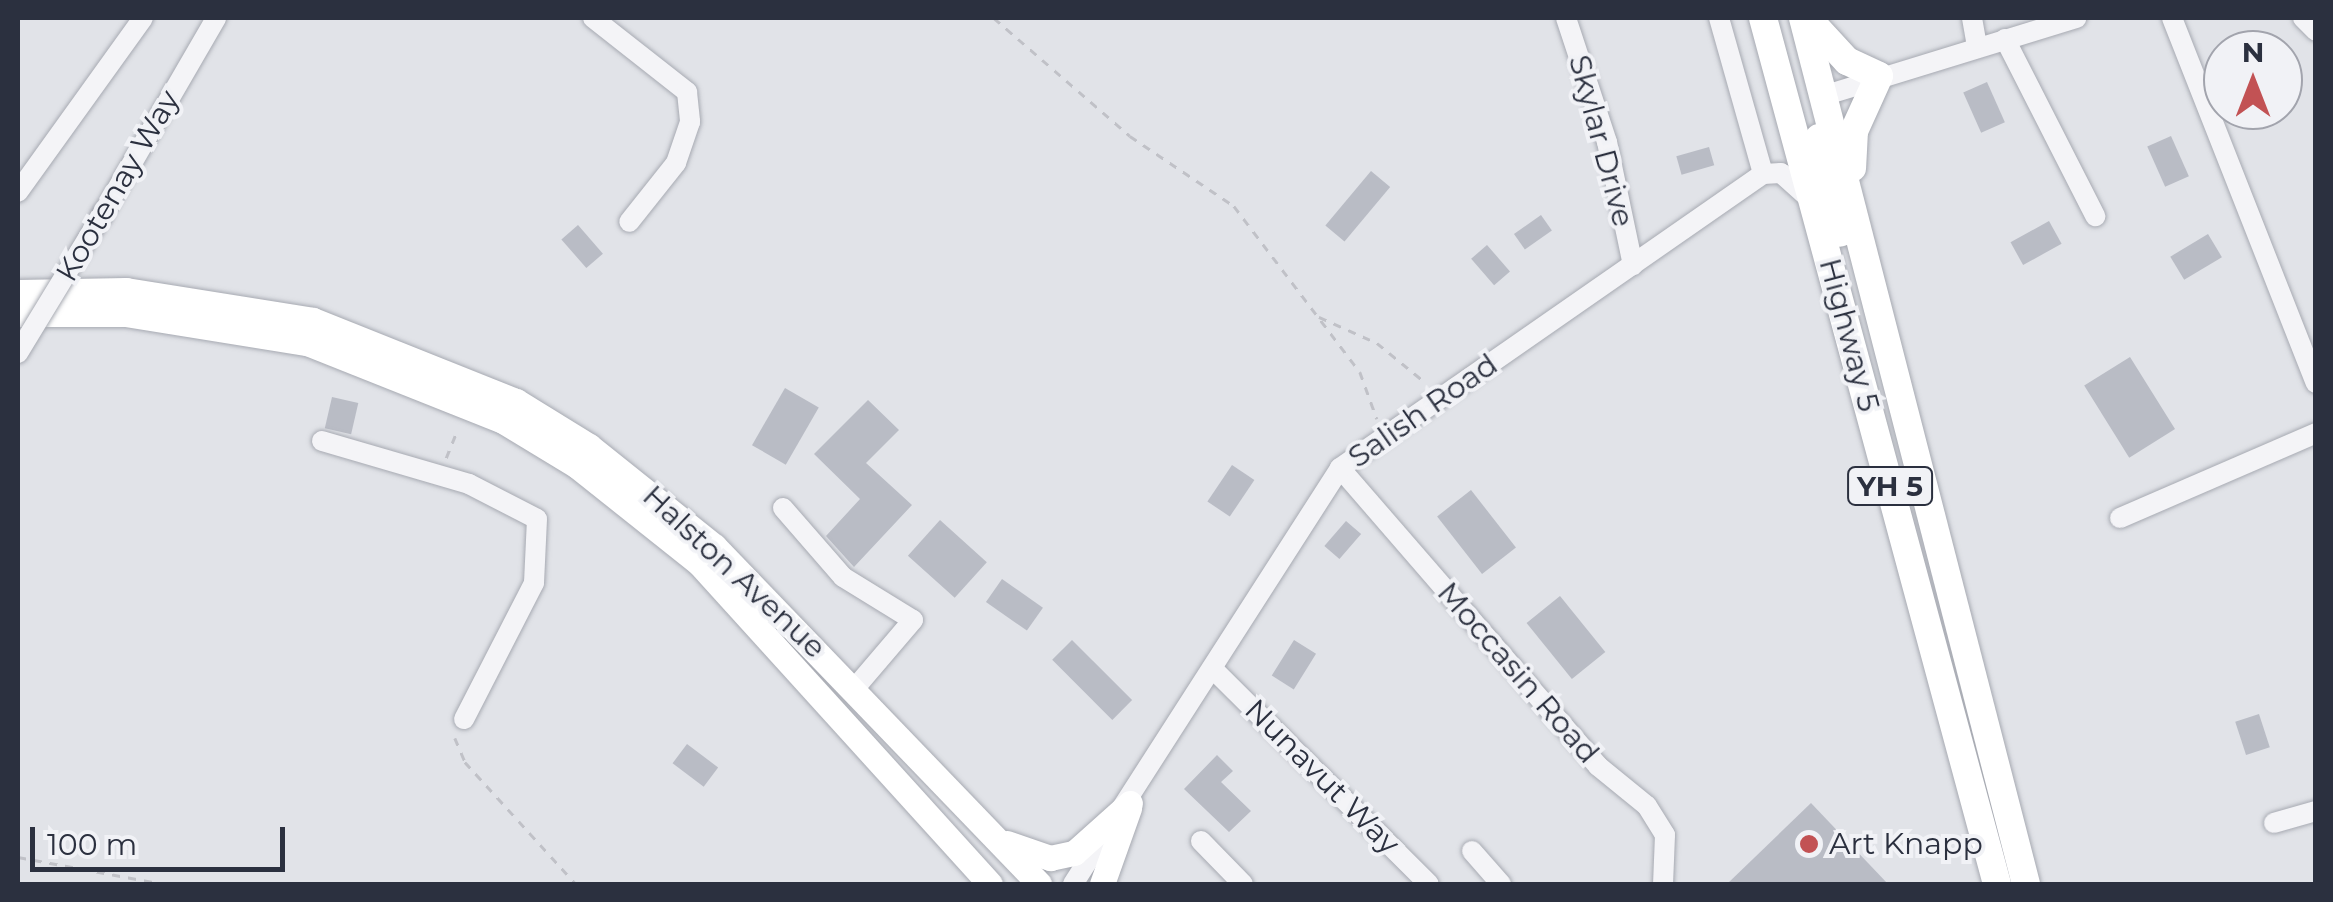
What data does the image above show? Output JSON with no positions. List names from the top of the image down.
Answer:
{
  "streets": {
    "highway": ["Highway 5", "YH 5"],
    "main road": ["Halston Avenue"],
    "street": [
      "Skylar Drive",
      "Kootenay Way",
      "Salish Road",
      "Moccasin Road",
      "Nunavut Way"
    ]
  },
  "crossings": [
    ["Skylar Drive", "Salish Road"],
    ["Salish Road", "Moccasin Road"],
    ["Salish Road", "Nunavut Way"]
  ],
  "places": ["Art Knapp"],
  "scale_bar": "100 m",
  "north": "top"
}
